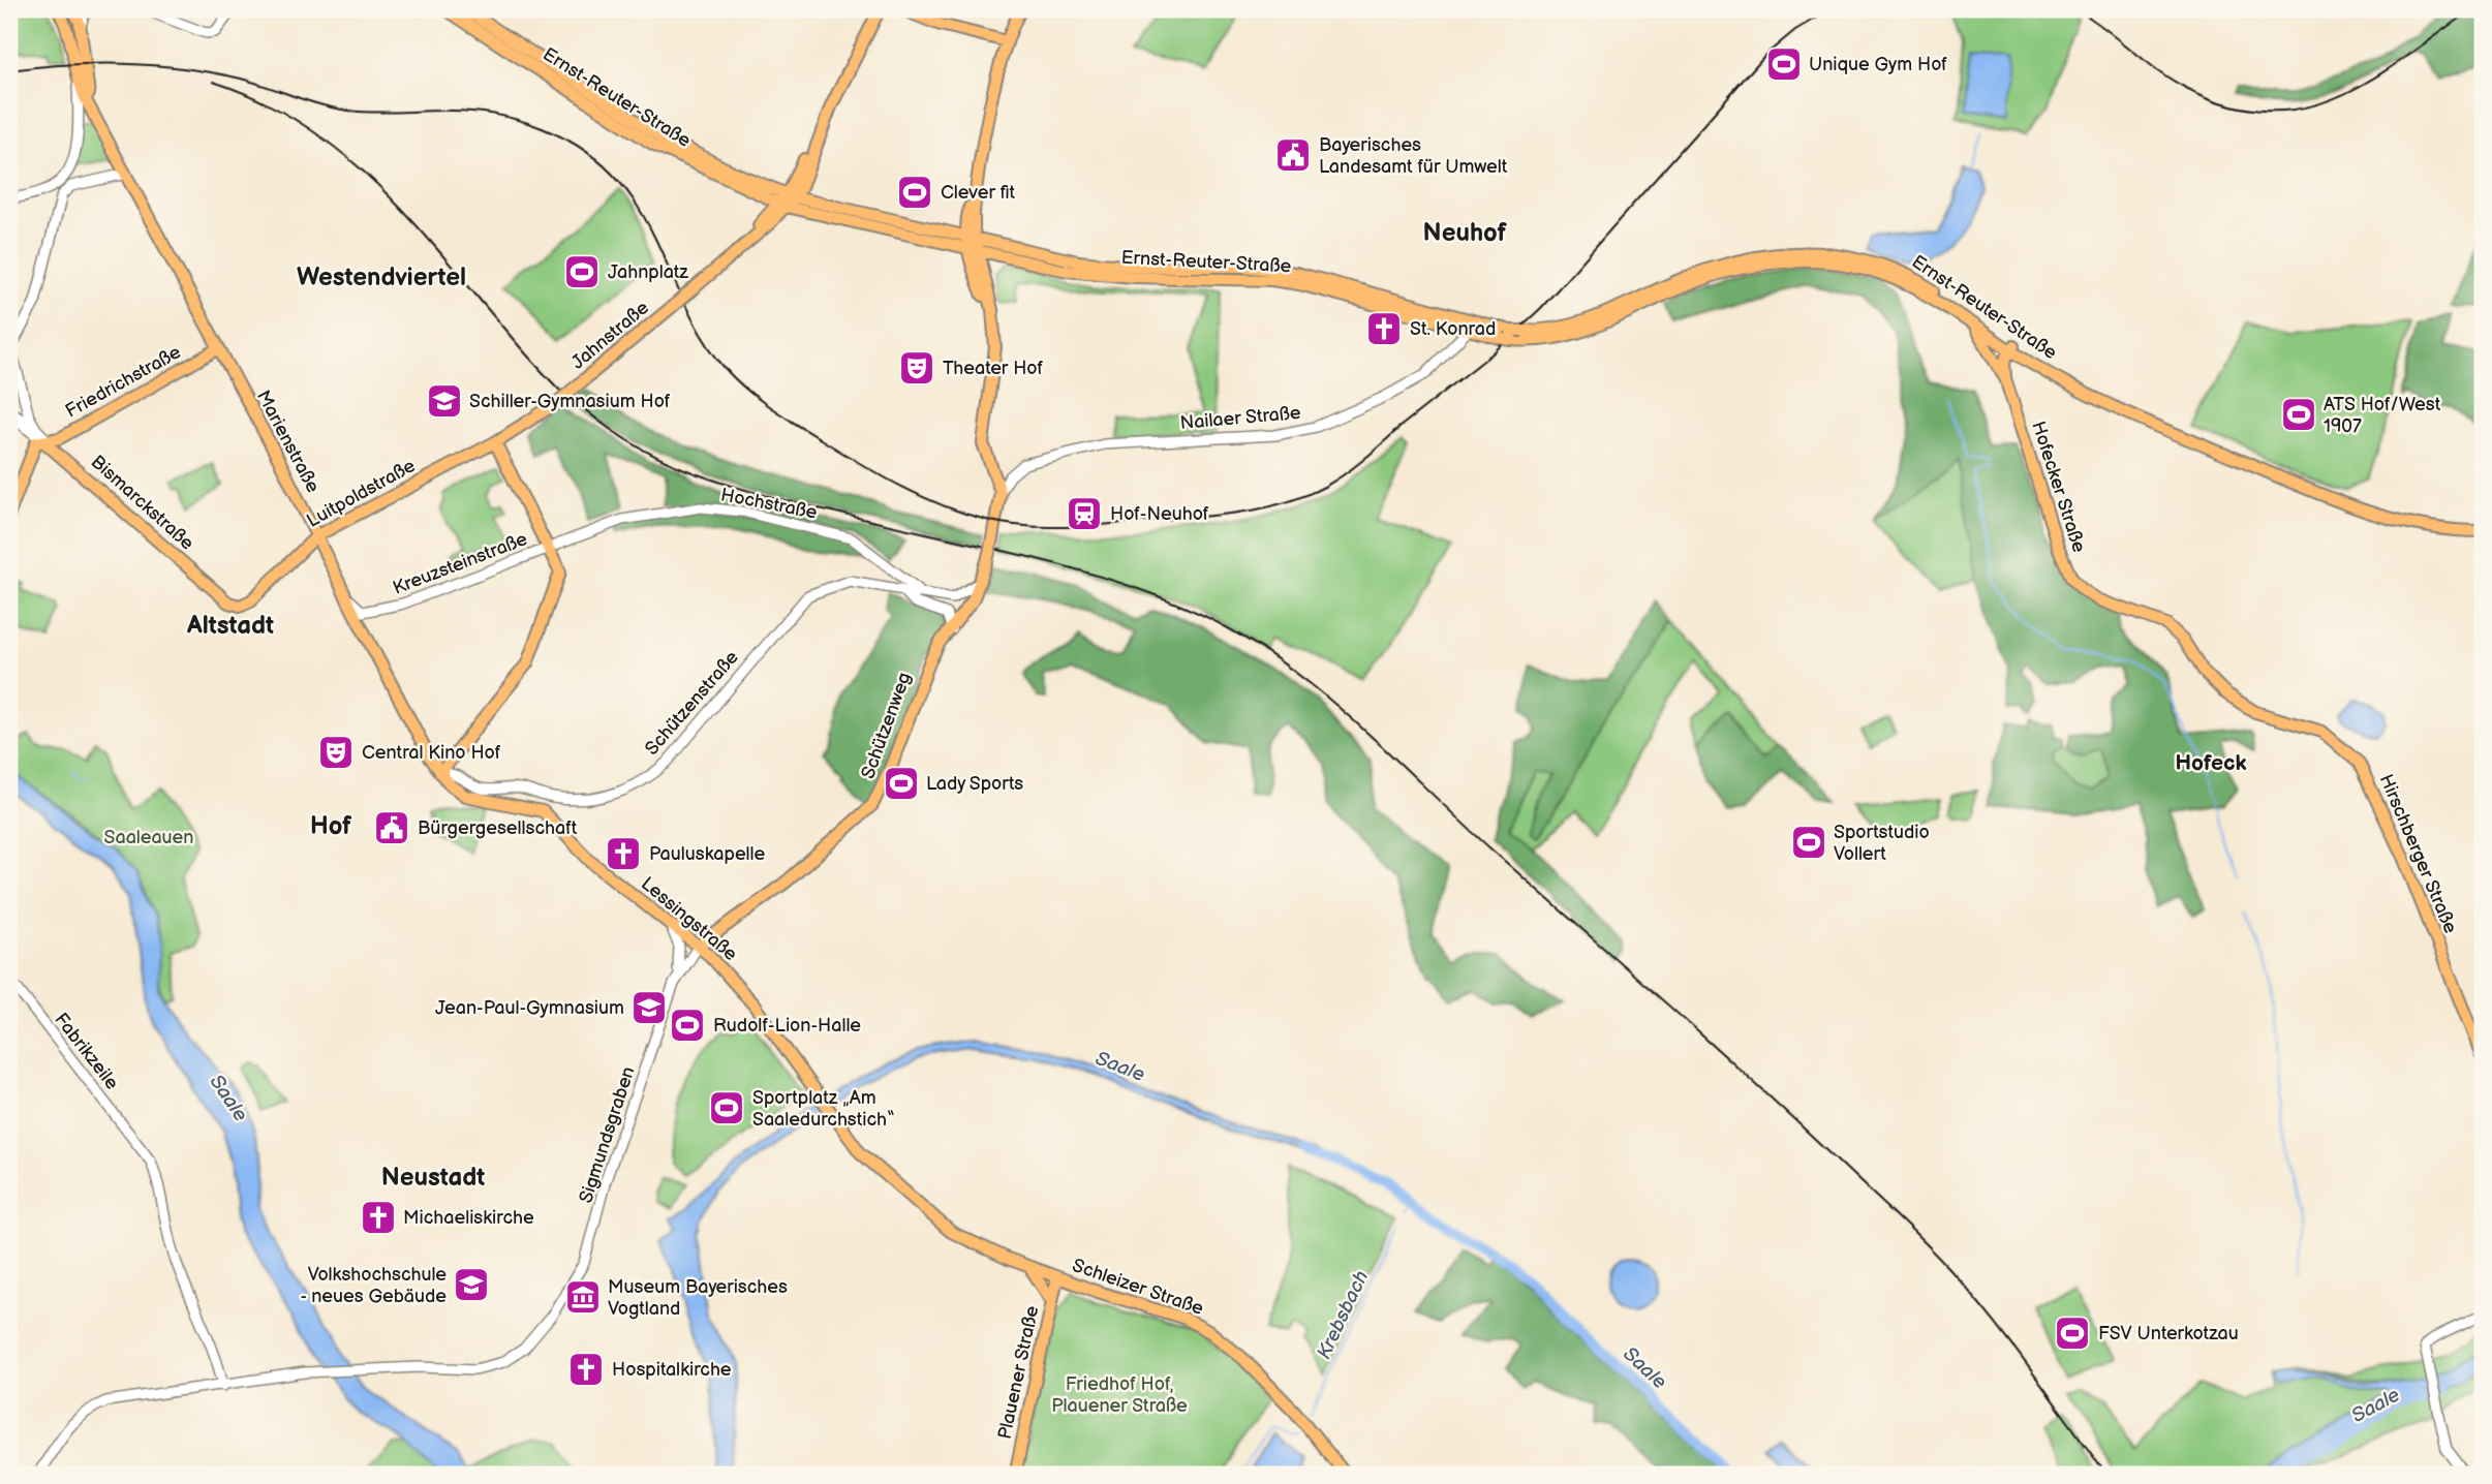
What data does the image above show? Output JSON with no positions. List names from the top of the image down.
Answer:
{
  "streets": {
    "main road": [
      "Ernst-Reuter-Straße",
      "Jahnstraße",
      "Friedrichstraße",
      "Marienstraße",
      "Hofecker Straße",
      "Luitpoldstraße",
      "Bismarckstraße",
      "Schützenweg",
      "Hirschberger Straße",
      "Lessingstraße",
      "Schleizer Straße",
      "Plauener Straße"
    ],
    "street": [
      "Nailaer Straße",
      "Hochstraße",
      "Kreuzsteinstraße",
      "Schützenstraße",
      "Fabrikzeile",
      "Sigmundsgraben"
    ]
  },
  "crossings": [
    ["Ernst-Reuter-Straße", "Jahnstraße"],
    ["Ernst-Reuter-Straße", "Nailaer Straße"],
    ["Ernst-Reuter-Straße", "Hofecker Straße"],
    ["Jahnstraße", "Luitpoldstraße"],
    ["Friedrichstraße", "Marienstraße"],
    ["Friedrichstraße", "Bismarckstraße"],
    ["Marienstraße", "Luitpoldstraße"],
    ["Marienstraße", "Kreuzsteinstraße"],
    ["Marienstraße", "Schützenstraße"],
    ["Marienstraße", "Lessingstraße"],
    ["Hofecker Straße", "Hirschberger Straße"],
    ["Luitpoldstraße", "Bismarckstraße"],
    ["Hochstraße", "Kreuzsteinstraße"],
    ["Hochstraße", "Schützenstraße"],
    ["Schützenstraße", "Schützenweg"],
    ["Schützenstraße", "Lessingstraße"],
    ["Schützenweg", "Lessingstraße"],
    ["Schützenweg", "Sigmundsgraben"],
    ["Lessingstraße", "Sigmundsgraben"],
    ["Lessingstraße", "Schleizer Straße"],
    ["Fabrikzeile", "Sigmundsgraben"],
    ["Schleizer Straße", "Plauener Straße"]
  ],
  "districts": [
    "Neuhof",
    "Westendviertel",
    "Altstadt",
    "Hofeck",
    "Hof",
    "Neustadt"
  ],
  "water": ["Saale", "Krebsbach"],
  "parks": ["Saaleauen", "Friedhof Hof, Plauener Straße"],
  "places": {
    "sports": [
      "Unique Gym Hof",
      "Clever fit",
      "Jahnplatz",
      "ATS Hof/West 1907",
      "Lady Sports",
      "Sportstudio Vollert",
      "Rudolf-Lion-Halle",
      "Sportplatz „Am Saaledurchstich“",
      "FSV Unterkotzau"
    ],
    "public building": ["Bayerisches Landesamt für Umwelt", "Bürgergesellschaft"],
    "church": [
      "St. Konrad",
      "Pauluskapelle",
      "Michaeliskirche",
      "Hospitalkirche"
    ],
    "theatre": ["Theater Hof", "Central Kino Hof"],
    "school or university": ["Schiller-Gymnasium Hof", "Jean-Paul-Gymnasium", "Volkshochschule - neues Gebäude"],
    "station": ["Hof-Neuhof"],
    "museum": ["Museum Bayerisches Vogtland"]
  }
}
